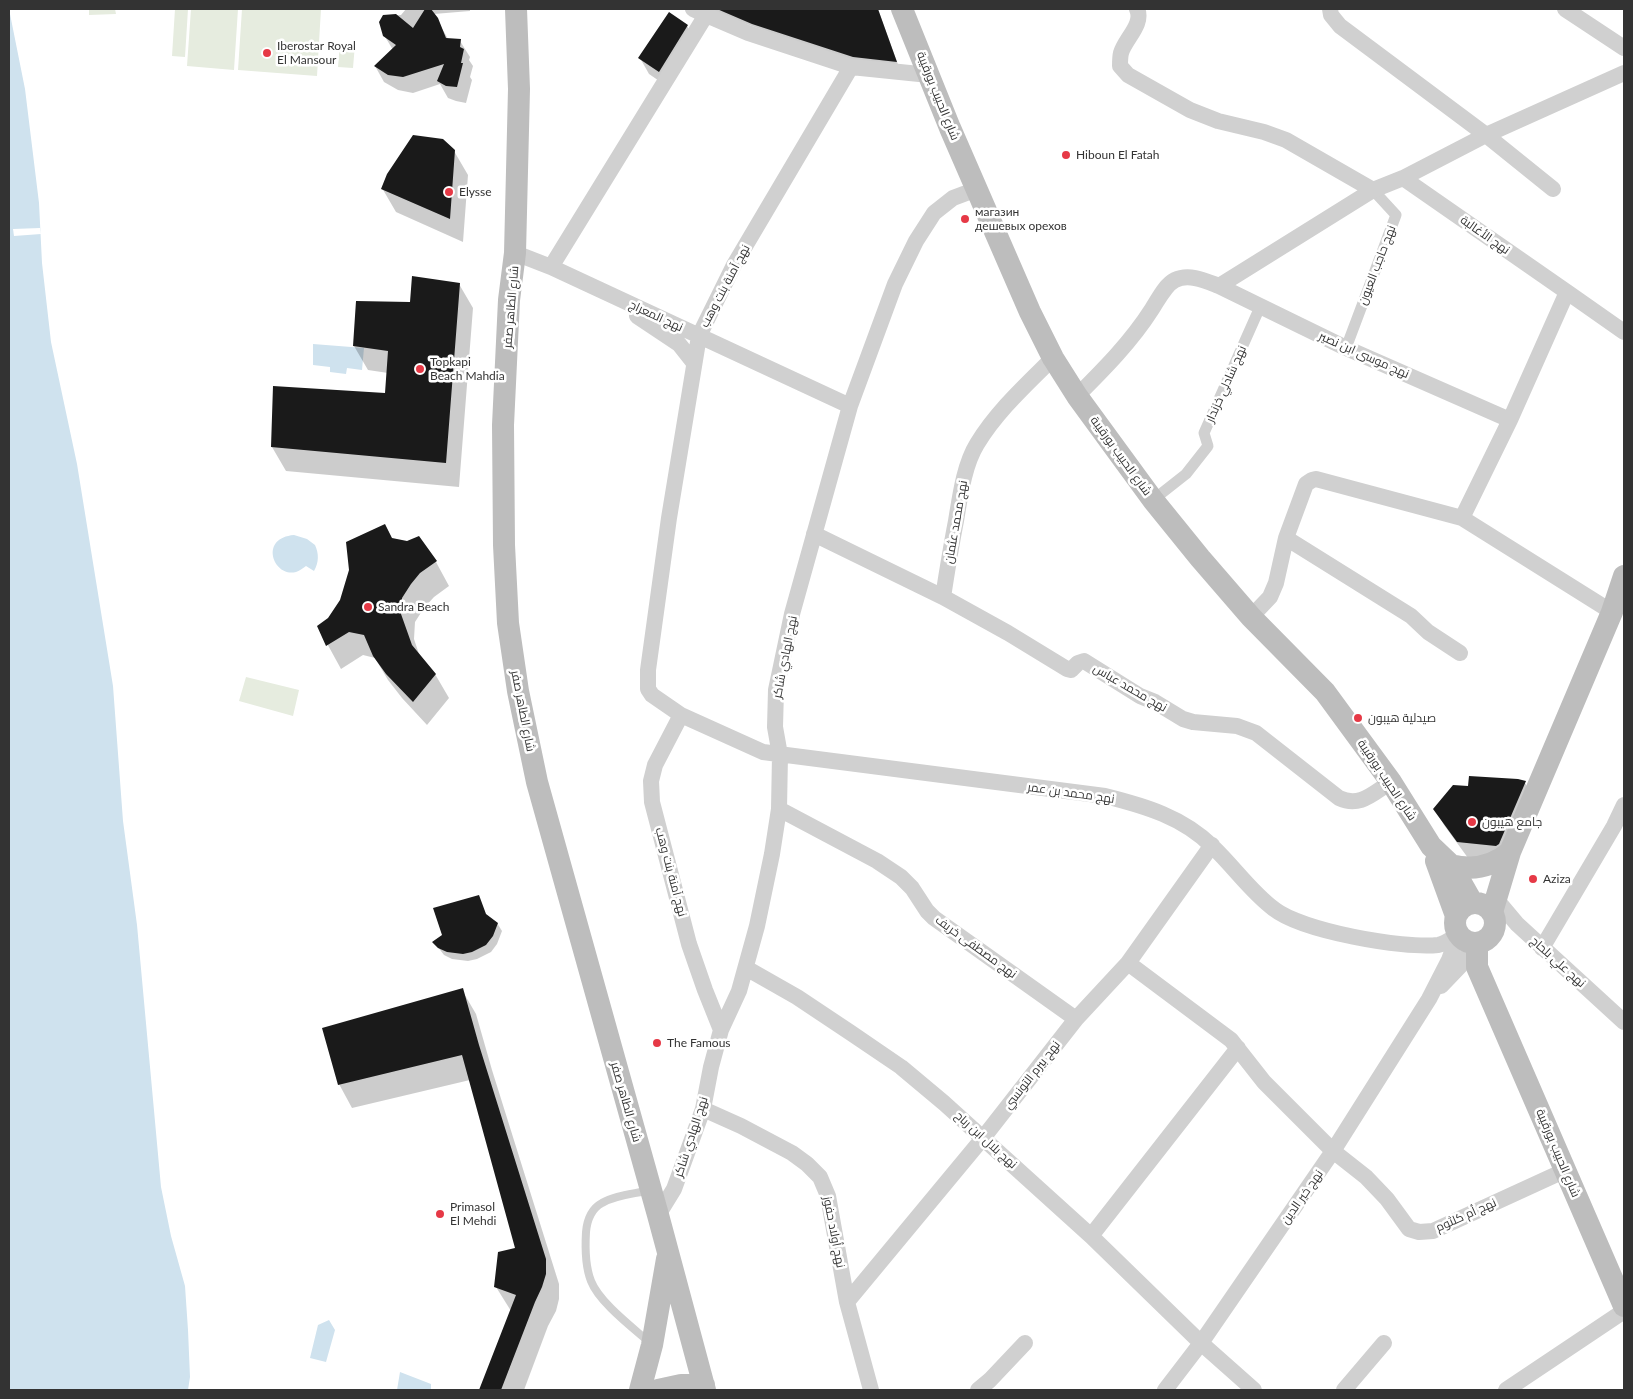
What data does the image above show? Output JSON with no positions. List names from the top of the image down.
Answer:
{
  "streets": {
    "main road": ["شارع الحبيب بورقيبة", "شارع الطاهر صفر"],
    "street": [
      "نهج الأغالبة",
      "نهج حاجب العيون",
      "نهج آمنة بنت وهب",
      "نهج المعراج",
      "نهج موسى ابن نصير",
      "نهج شادلي خزندار",
      "نهج محمد عثمان",
      "نهج الهادي شاكر",
      "نهج محمد عباس",
      "نهج محمد بن عمر",
      "نهج مصطفى خريف",
      "نهج علي بلحاج",
      "نهج بيرم التونسي",
      "نهج بلال ابن رباح",
      "نهج خير الدين",
      "نهج أم كلثوم",
      "نهج أولاد حفوز"
    ]
  },
  "crossings": [
    ["شارع الحبيب بورقيبة", "نهج موسى ابن نصير"],
    ["شارع الحبيب بورقيبة", "نهج شادلي خزندار"],
    ["شارع الحبيب بورقيبة", "نهج محمد عثمان"],
    ["شارع الحبيب بورقيبة", "نهج الهادي شاكر"],
    ["شارع الحبيب بورقيبة", "نهج محمد عباس"],
    ["شارع الحبيب بورقيبة", "نهج محمد بن عمر"],
    ["شارع الحبيب بورقيبة", "نهج علي بلحاج"],
    ["شارع الحبيب بورقيبة", "نهج خير الدين"],
    ["شارع الحبيب بورقيبة", "نهج أم كلثوم"],
    ["نهج حاجب العيون", "نهج موسى ابن نصير"],
    ["نهج آمنة بنت وهب", "نهج المعراج"],
    ["نهج آمنة بنت وهب", "نهج الهادي شاكر"],
    ["نهج آمنة بنت وهب", "نهج محمد بن عمر"],
    ["شارع الطاهر صفر", "نهج المعراج"],
    ["شارع الطاهر صفر", "نهج الهادي شاكر"],
    ["نهج المعراج", "نهج الهادي شاكر"],
    ["نهج موسى ابن نصير", "نهج شادلي خزندار"],
    ["نهج محمد عثمان", "نهج محمد عباس"],
    ["نهج الهادي شاكر", "نهج محمد عباس"],
    ["نهج الهادي شاكر", "نهج محمد بن عمر"],
    ["نهج الهادي شاكر", "نهج مصطفى خريف"],
    ["نهج الهادي شاكر", "نهج بلال ابن رباح"],
    ["نهج الهادي شاكر", "نهج أولاد حفوز"],
    ["نهج محمد بن عمر", "نهج علي بلحاج"],
    ["نهج محمد بن عمر", "نهج بيرم التونسي"],
    ["نهج مصطفى خريف", "نهج بيرم التونسي"],
    ["نهج بيرم التونسي", "نهج بلال ابن رباح"],
    ["نهج بيرم التونسي", "نهج أم كلثوم"],
    ["نهج بيرم التونسي", "نهج أولاد حفوز"],
    ["نهج بلال ابن رباح", "نهج خير الدين"],
    ["نهج خير الدين", "نهج أم كلثوم"]
  ],
  "places": [
    "Iberostar Royal El Mansour",
    "Hiboun El Fatah",
    "Elysse",
    "магазин дешевых орехов",
    "Topkapi Beach Mahdia",
    "Sandra Beach",
    "صيدلية هيبون",
    "جامع هيبون",
    "Aziza",
    "The Famous",
    "Primasol El Mehdi"
  ]
}
